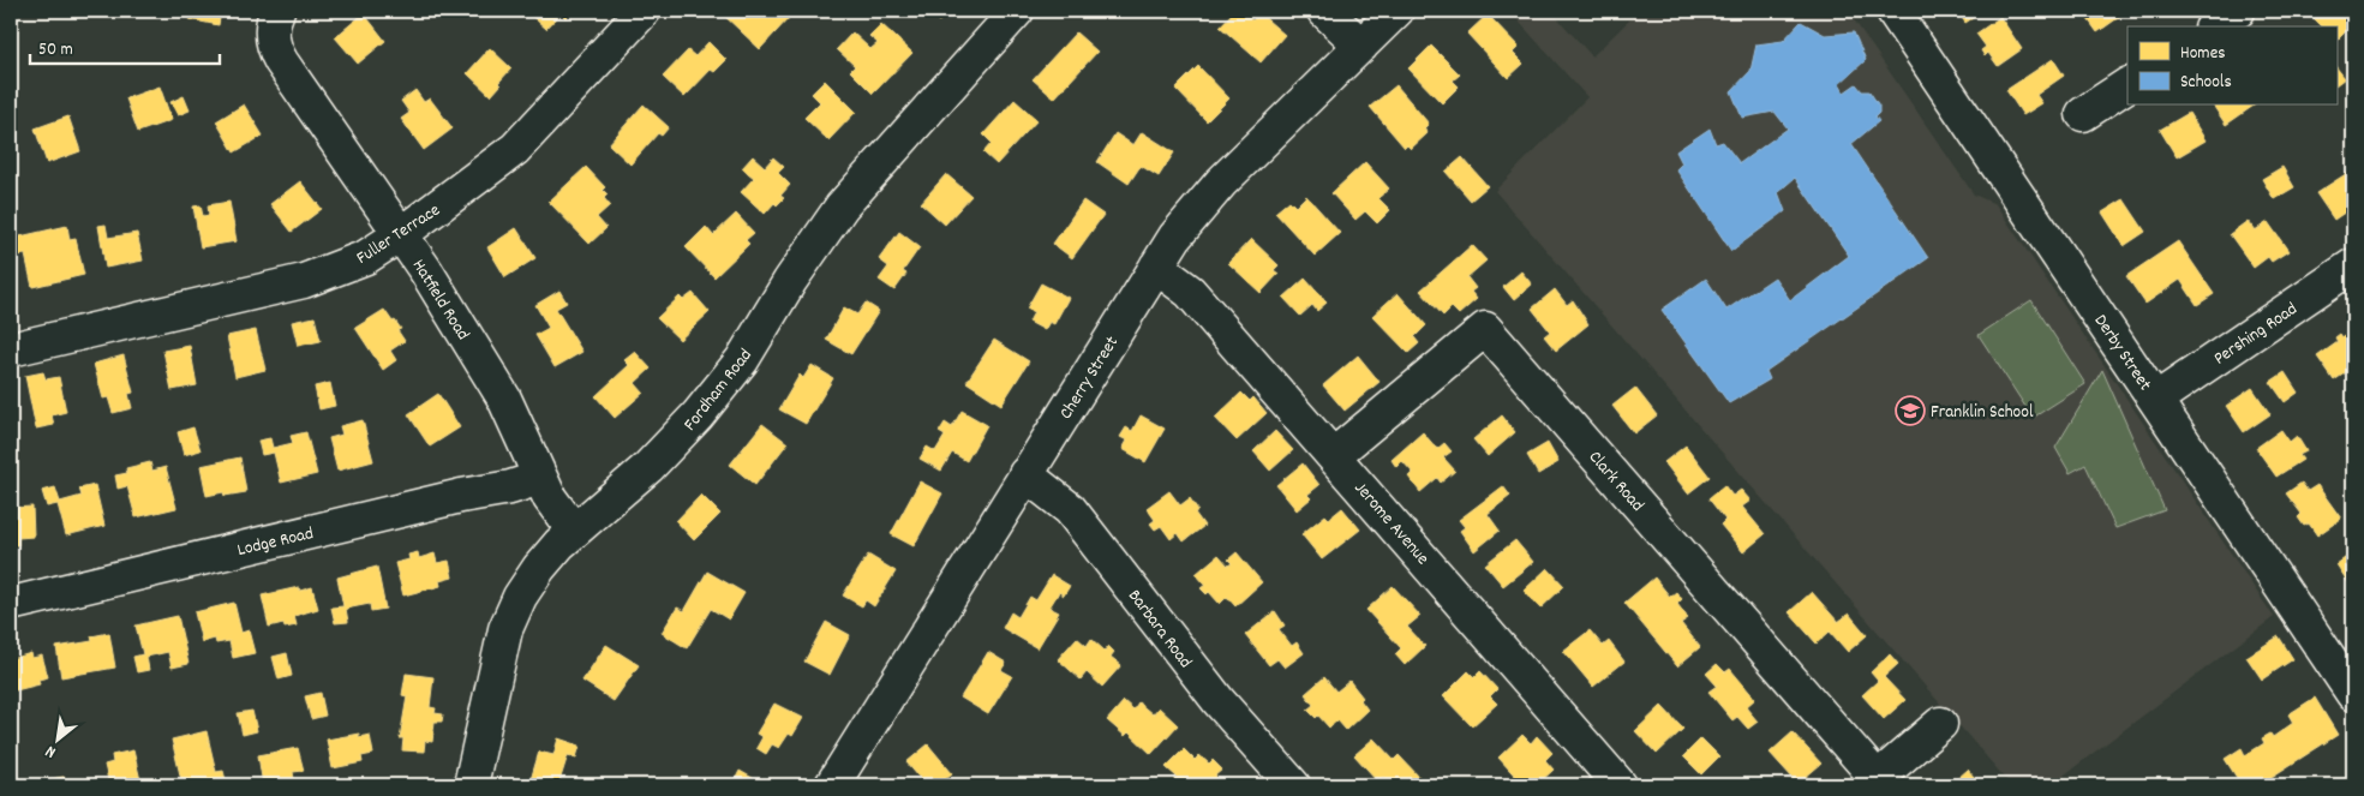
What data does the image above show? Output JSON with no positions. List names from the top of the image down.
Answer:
{
  "streets": {
    "street": [
      "Fuller Terrace",
      "Hatfield Road",
      "Pershing Road",
      "Derby Street",
      "Cherry Street",
      "Fordham Road",
      "Clark Road",
      "Jerome Avenue",
      "Lodge Road",
      "Barbara Road"
    ]
  },
  "crossings": [
    ["Fuller Terrace", "Hatfield Road"],
    ["Hatfield Road", "Fordham Road"],
    ["Hatfield Road", "Lodge Road"],
    ["Pershing Road", "Derby Street"],
    ["Cherry Street", "Jerome Avenue"],
    ["Cherry Street", "Barbara Road"],
    ["Clark Road", "Jerome Avenue"]
  ],
  "places": {
    "school or university": ["Franklin School"]
  },
  "legend": ["Homes", "Schools"],
  "scale_bar": "50 m",
  "north": "bottom left"
}
